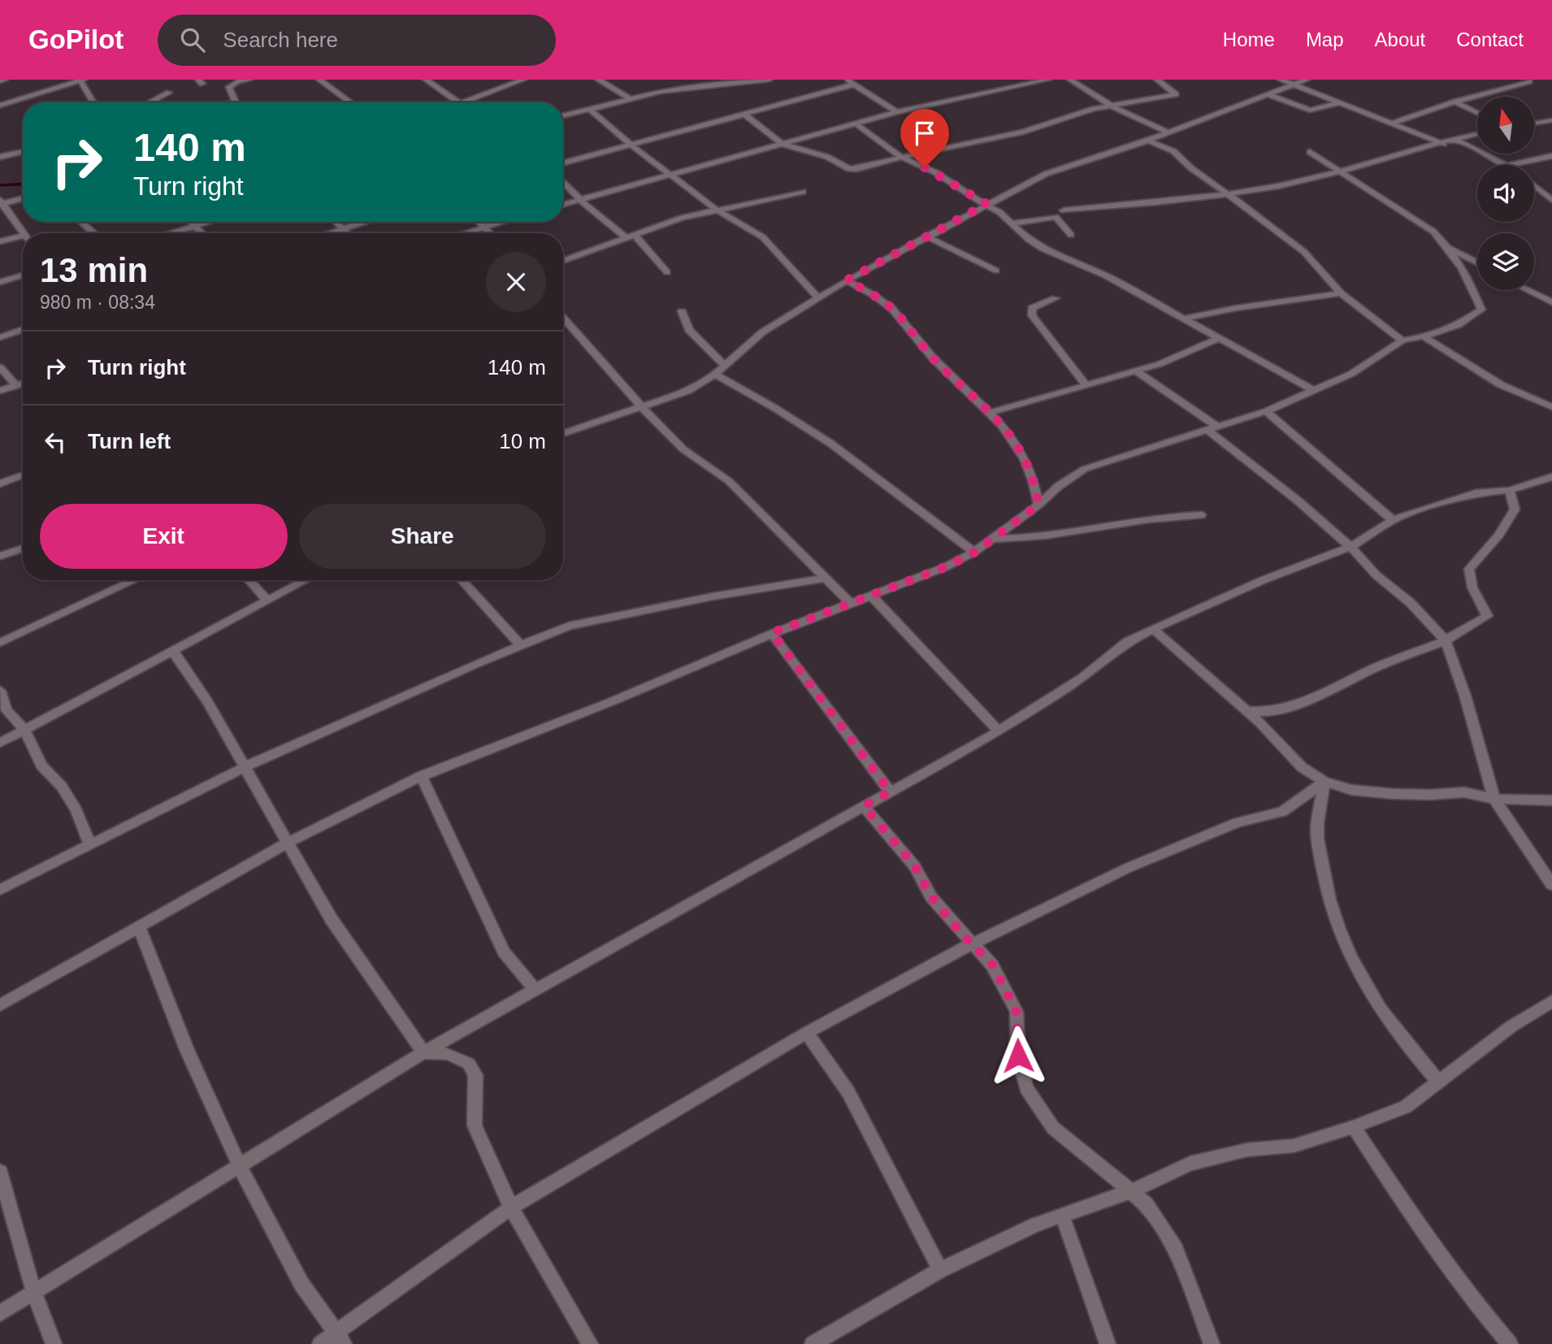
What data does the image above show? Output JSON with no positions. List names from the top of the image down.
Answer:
{
  "north": "top",
  "page": {
    "header": "GoPilot",
    "search": "Search here",
    "nav": [
      "Home",
      "Map",
      "About",
      "Contact"
    ],
    "turn": ["140 m", "Turn right"],
    "heading": ["13 min", "980 m · 08:34"],
    "list": [
      {
        "name": "Turn right",
        "value": "140 m"
      },
      {
        "name": "Turn left",
        "value": "10 m"
      }
    ],
    "buttons": ["Exit", "Share"]
  }
}
